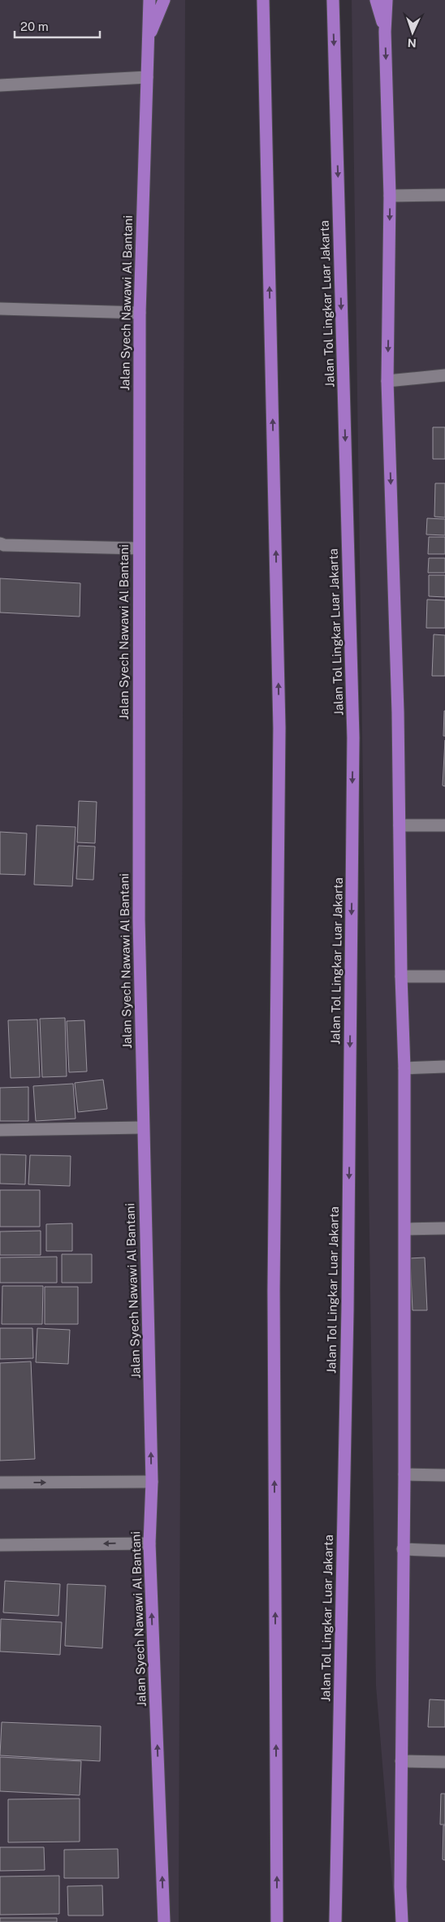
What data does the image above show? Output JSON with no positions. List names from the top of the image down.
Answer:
{
  "streets": {
    "highway": ["Jalan Syech Nawawi Al Bantani", "Jalan Tol Lingkar Luar Jakarta"]
  },
  "one_way": ["Jalan Syech Nawawi Al Bantani"],
  "scale_bar": "20 m",
  "north": "bottom"
}
